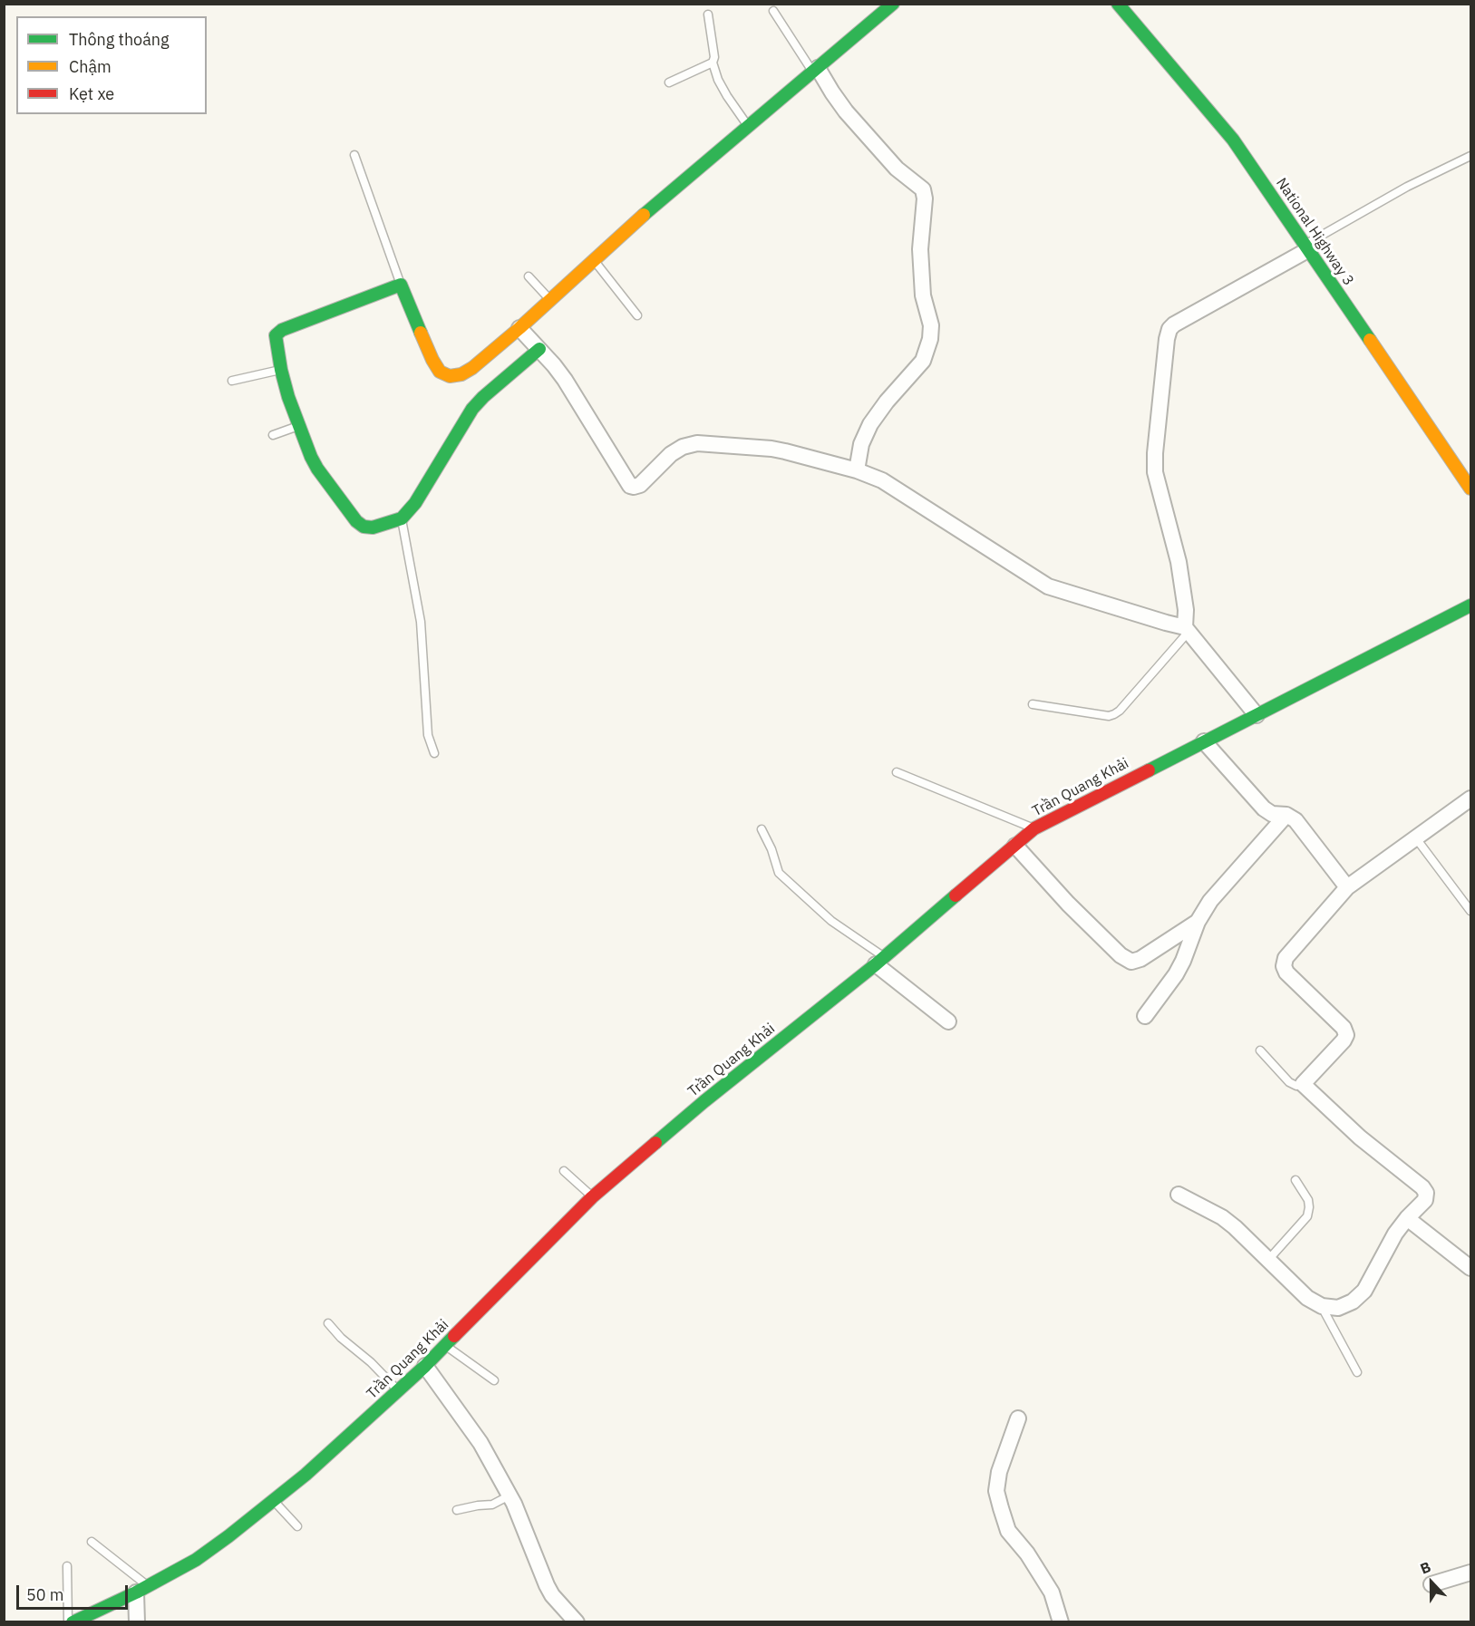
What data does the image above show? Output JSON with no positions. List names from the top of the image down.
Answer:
{
  "streets": {
    "main road": ["National Highway 3", "Trần Quang Khải"]
  },
  "legend": ["Thông thoáng", "Chậm", "Kẹt xe"],
  "scale_bar": "50 m",
  "north": "top"
}
